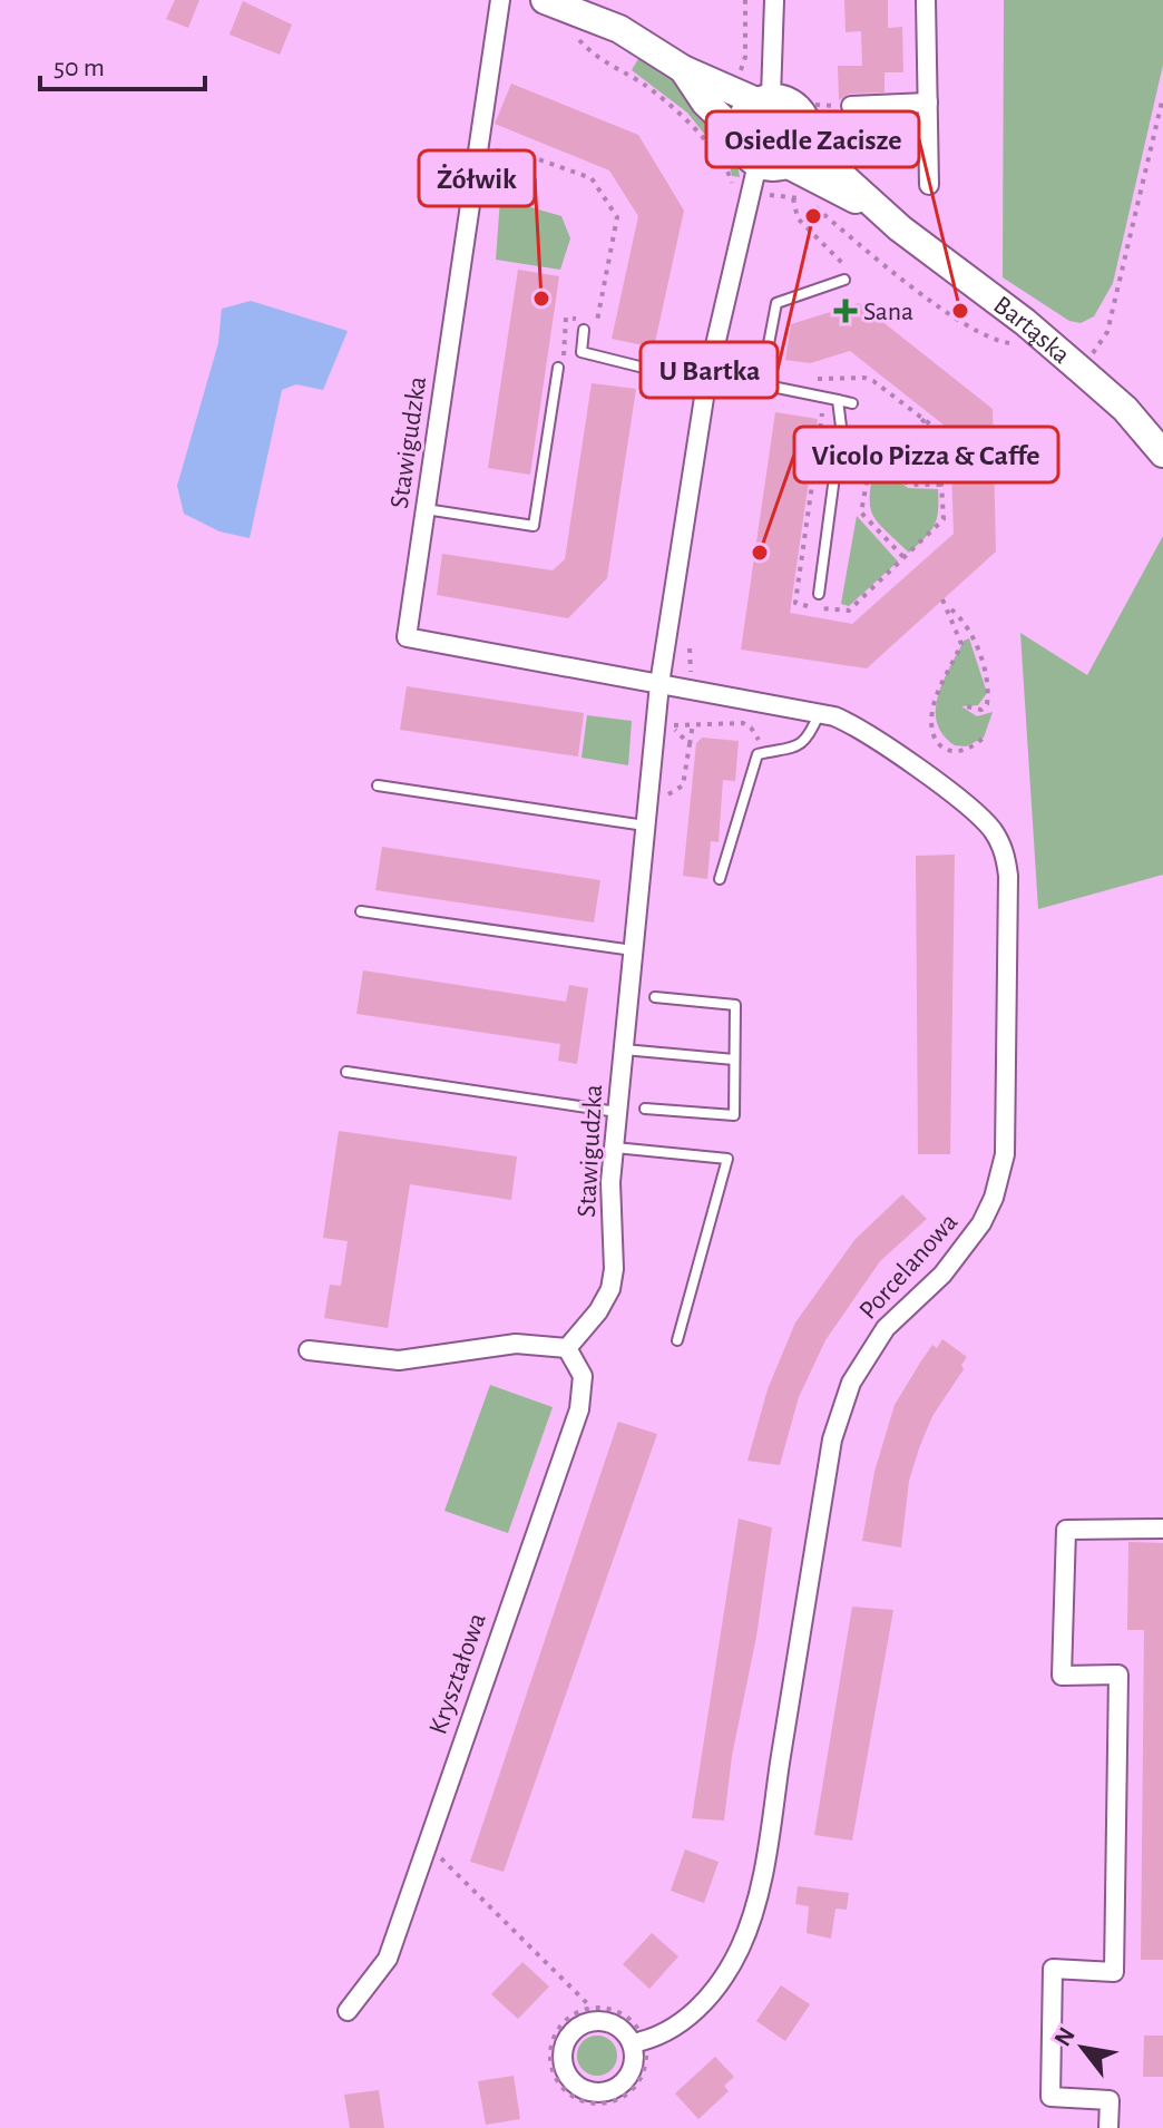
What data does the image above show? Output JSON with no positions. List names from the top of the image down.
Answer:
{
  "streets": {
    "street": [
      "Bartąska",
      "Stawigudzka",
      "Porcelanowa",
      "Kryształowa"
    ]
  },
  "crossings": [
    ["Bartąska", "Stawigudzka"],
    ["Stawigudzka", "Porcelanowa"],
    ["Stawigudzka", "Kryształowa"]
  ],
  "places": {
    "other": [
      "U Bartka",
      "Żółwik",
      "Osiedle Zacisze",
      "Vicolo Pizza & Caffe"
    ],
    "health": ["Sana"]
  },
  "scale_bar": "50 m",
  "north": "top left"
}
